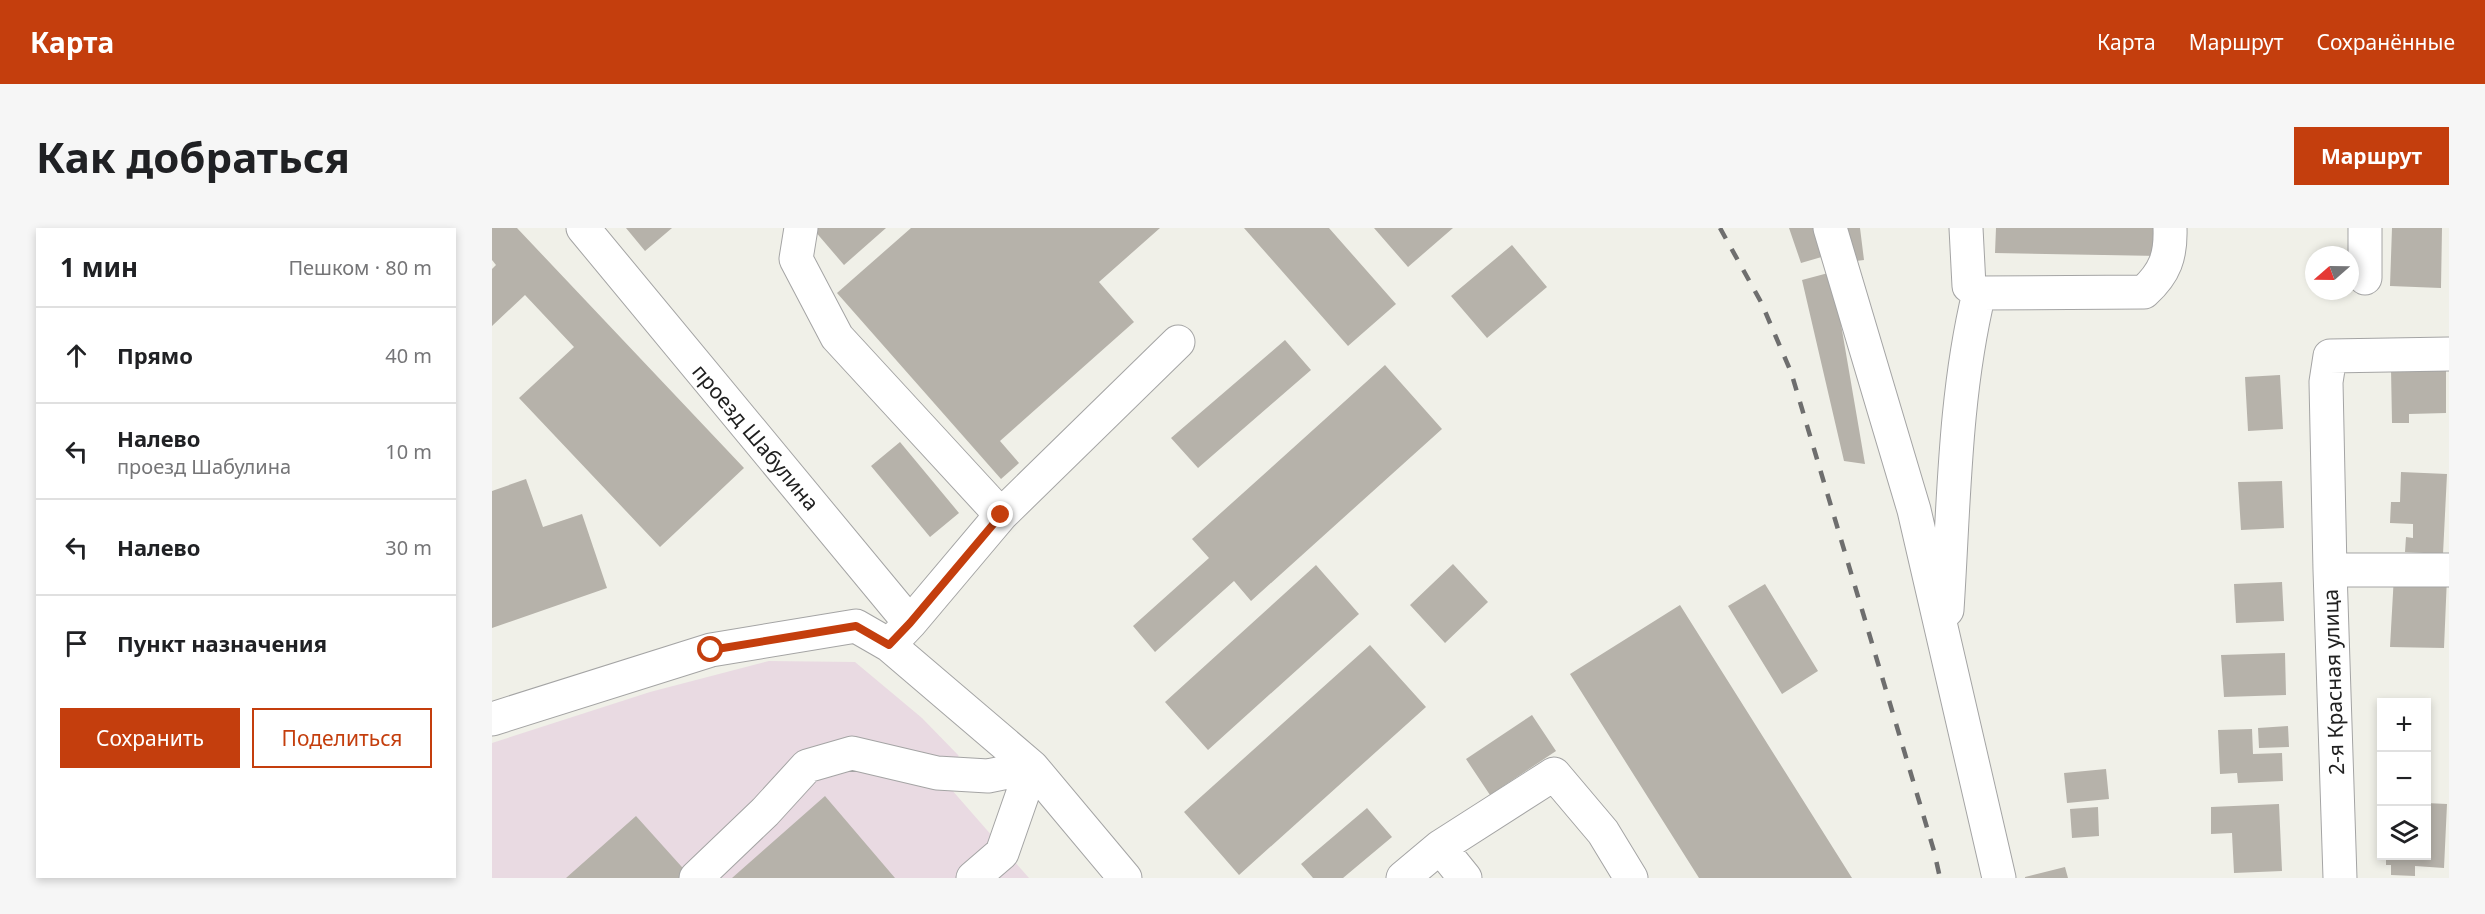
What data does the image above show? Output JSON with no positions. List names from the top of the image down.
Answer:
{
  "streets": {
    "street": ["проезд Шабулина", "2-я Красная улица"]
  },
  "north": "left",
  "page": {
    "header": "Карта",
    "nav": ["Карта", "Маршрут", "Сохранённые"],
    "buttons": [
      "Маршрут",
      ["Сохранить", "Поделиться"]
    ],
    "title": "Как добраться",
    "heading": ["1 мин", "Пешком · 80 m"],
    "list": [
      ["Прямо", "40 m"],
      ["Налево", "проезд Шабулина", "10 m"],
      ["Налево", "30 m"],
      "Пункт назначения"
    ],
    "map_buttons": ["+", "−"]
  }
}
